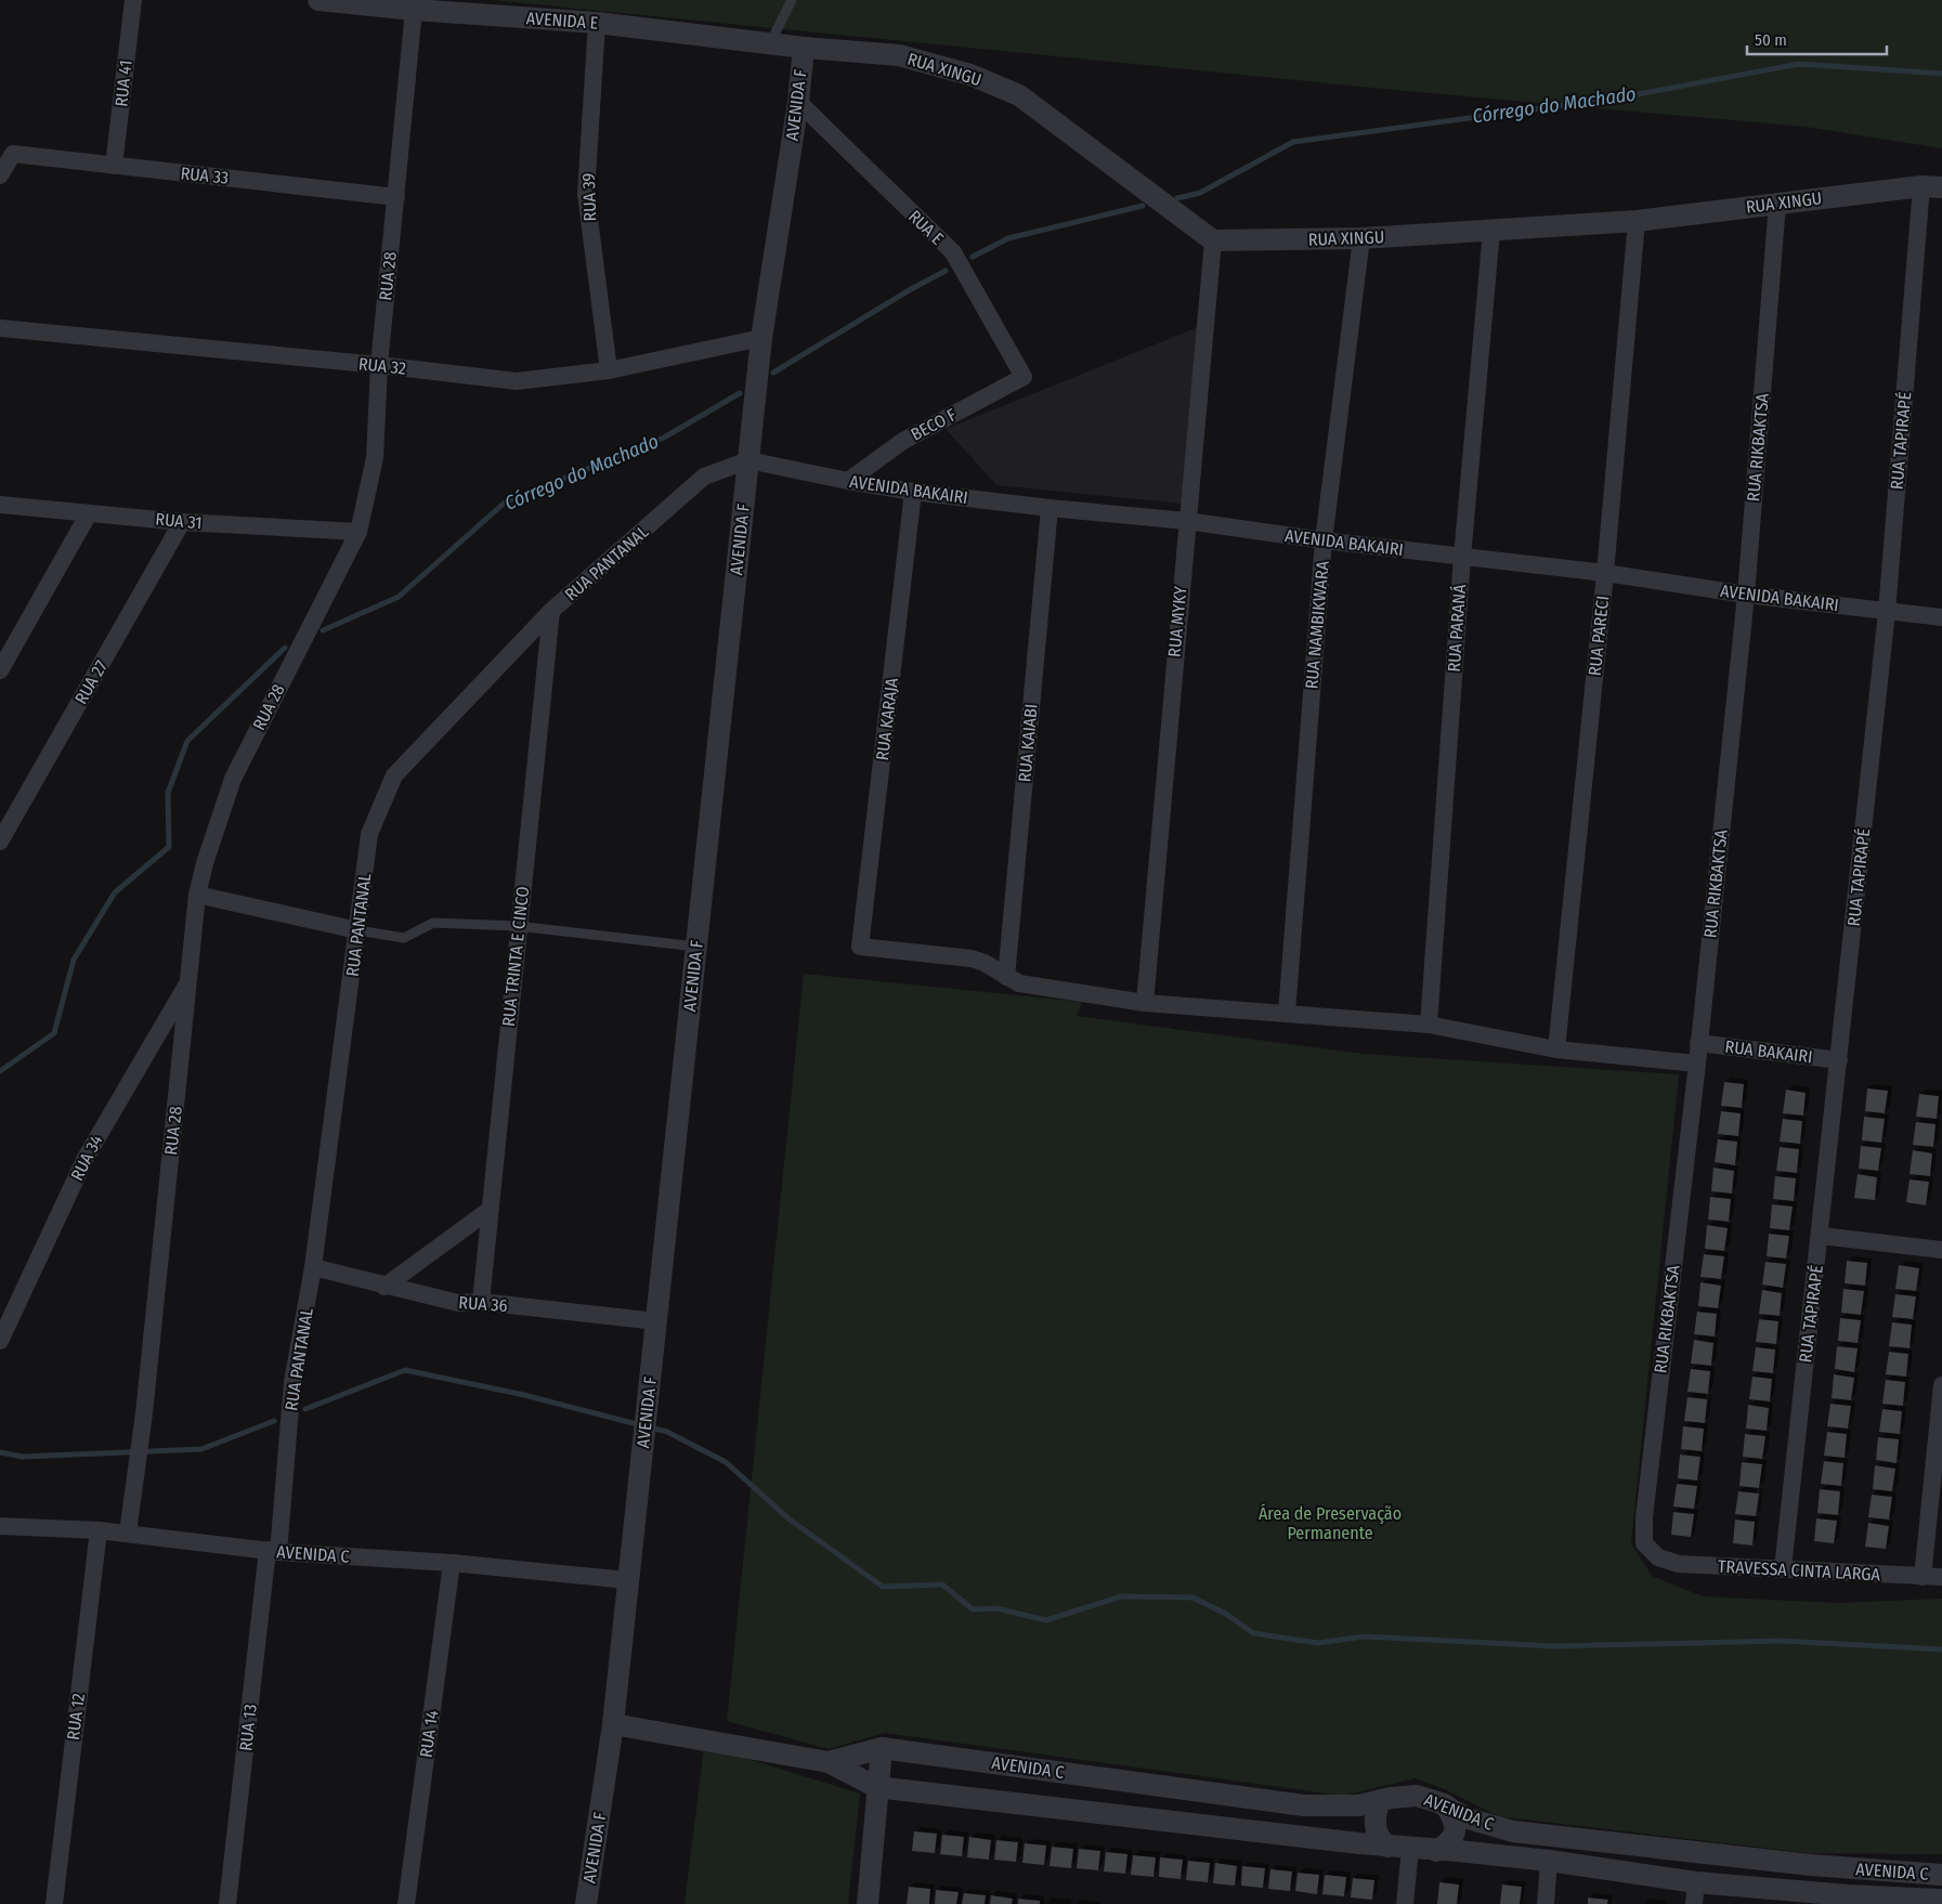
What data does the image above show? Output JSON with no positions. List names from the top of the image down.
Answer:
{
  "streets": {
    "street": [
      "AVENIDA E",
      "RUA XINGU",
      "RUA 41",
      "AVENIDA F",
      "RUA 33",
      "RUA 39",
      "RUA E",
      "RUA 28",
      "RUA 32",
      "BECO F",
      "RUA TAPIRAPÉ",
      "RUA RIKBAKTSA",
      "AVENIDA BAKAIRI",
      "RUA 31",
      "RUA PANTANAL",
      "RUA MYKY",
      "RUA NAMBIKWARA",
      "RUA PARANÁ",
      "RUA PARECI",
      "RUA 27",
      "RUA KARAJA",
      "RUA KAIABI",
      "RUA TRINTA E CINCO",
      "RUA BAKAIRI",
      "RUA 34",
      "RUA 36",
      "AVENIDA C",
      "TRAVESSA CINTA LARGA",
      "RUA 12",
      "RUA 13",
      "RUA 14"
    ]
  },
  "crossings": [
    ["AVENIDA E", "RUA XINGU"],
    ["AVENIDA E", "AVENIDA F"],
    ["AVENIDA E", "RUA 39"],
    ["AVENIDA E", "RUA 28"],
    ["RUA XINGU", "AVENIDA F"],
    ["RUA XINGU", "RUA TAPIRAPÉ"],
    ["RUA XINGU", "RUA RIKBAKTSA"],
    ["RUA XINGU", "RUA MYKY"],
    ["RUA XINGU", "RUA NAMBIKWARA"],
    ["RUA XINGU", "RUA PARANÁ"],
    ["RUA XINGU", "RUA PARECI"],
    ["RUA 41", "RUA 33"],
    ["AVENIDA F", "RUA E"],
    ["AVENIDA F", "RUA 32"],
    ["AVENIDA F", "AVENIDA BAKAIRI"],
    ["AVENIDA F", "RUA PANTANAL"],
    ["AVENIDA F", "RUA 36"],
    ["AVENIDA F", "AVENIDA C"],
    ["RUA 33", "RUA 28"],
    ["RUA 39", "RUA 32"],
    ["RUA E", "BECO F"],
    ["RUA 28", "RUA 32"],
    ["RUA 28", "RUA 31"],
    ["RUA 28", "RUA 34"],
    ["RUA 28", "AVENIDA C"],
    ["BECO F", "AVENIDA BAKAIRI"],
    ["RUA TAPIRAPÉ", "AVENIDA BAKAIRI"],
    ["RUA TAPIRAPÉ", "RUA BAKAIRI"],
    ["RUA TAPIRAPÉ", "TRAVESSA CINTA LARGA"],
    ["RUA RIKBAKTSA", "AVENIDA BAKAIRI"],
    ["RUA RIKBAKTSA", "RUA BAKAIRI"],
    ["RUA RIKBAKTSA", "TRAVESSA CINTA LARGA"],
    ["AVENIDA BAKAIRI", "RUA PANTANAL"],
    ["AVENIDA BAKAIRI", "RUA MYKY"],
    ["AVENIDA BAKAIRI", "RUA NAMBIKWARA"],
    ["AVENIDA BAKAIRI", "RUA PARANÁ"],
    ["AVENIDA BAKAIRI", "RUA PARECI"],
    ["AVENIDA BAKAIRI", "RUA KARAJA"],
    ["AVENIDA BAKAIRI", "RUA KAIABI"],
    ["RUA 31", "RUA 27"],
    ["RUA PANTANAL", "RUA TRINTA E CINCO"],
    ["RUA PANTANAL", "RUA 36"],
    ["RUA PANTANAL", "AVENIDA C"],
    ["RUA PANTANAL", "RUA 13"],
    ["RUA KARAJA", "RUA KAIABI"],
    ["RUA TRINTA E CINCO", "RUA 36"],
    ["AVENIDA C", "RUA 12"],
    ["AVENIDA C", "RUA 13"],
    ["AVENIDA C", "RUA 14"]
  ],
  "water": ["Córrego do Machado"],
  "parks": ["Área de Preservação Permanente"],
  "scale_bar": "50 m"
}
